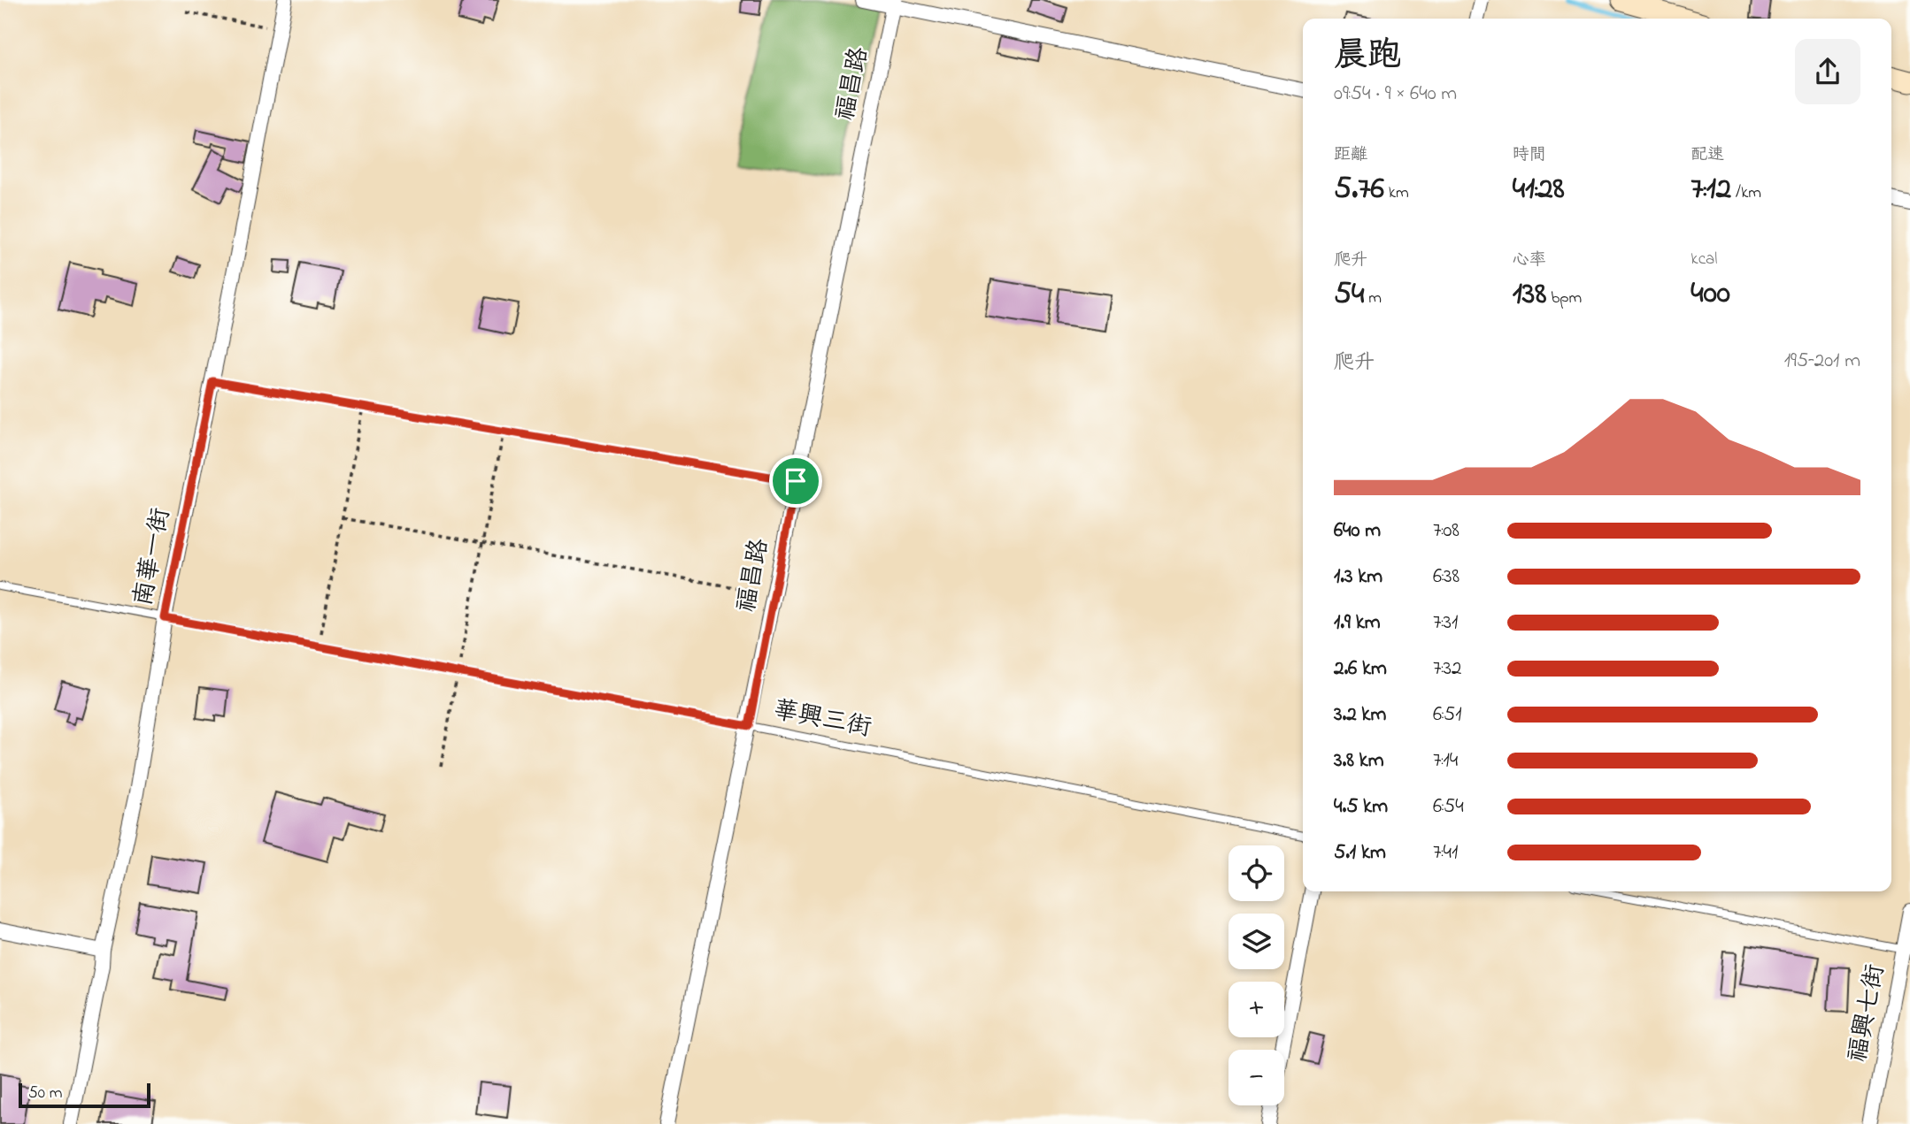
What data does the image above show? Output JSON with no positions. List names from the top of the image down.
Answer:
{
  "streets": {
    "street": ["福昌路", "南華一街", "福興七街"],
    "lane": ["華興三街"]
  },
  "crossings": [
    ["福昌路", "華興三街"],
    ["南華一街", "華興三街"]
  ],
  "scale_bar": "50 m",
  "page": {
    "heading": ["晨跑", "09:54 · 9 × 640 m"],
    "stats": [
      ["距離", "5.76 km"],
      ["時間", "41:28"],
      ["配速", "7:12 /km"],
      ["爬升", "54 m"],
      ["心率", "138 bpm"],
      ["kcal", "400"]
    ],
    "chart": ["爬升", "195–201 m"],
    "list": [
      {
        "name": "640 m",
        "note": "7:08"
      },
      {
        "name": "1.3 km",
        "note": "6:38"
      },
      {
        "name": "1.9 km",
        "note": "7:31"
      },
      {
        "name": "2.6 km",
        "note": "7:32"
      },
      {
        "name": "3.2 km",
        "note": "6:51"
      },
      {
        "name": "3.8 km",
        "note": "7:14"
      },
      {
        "name": "4.5 km",
        "note": "6:54"
      },
      {
        "name": "5.1 km",
        "note": "7:41"
      }
    ],
    "map_buttons": ["+", "−"],
    "scale": "50 m"
  }
}
